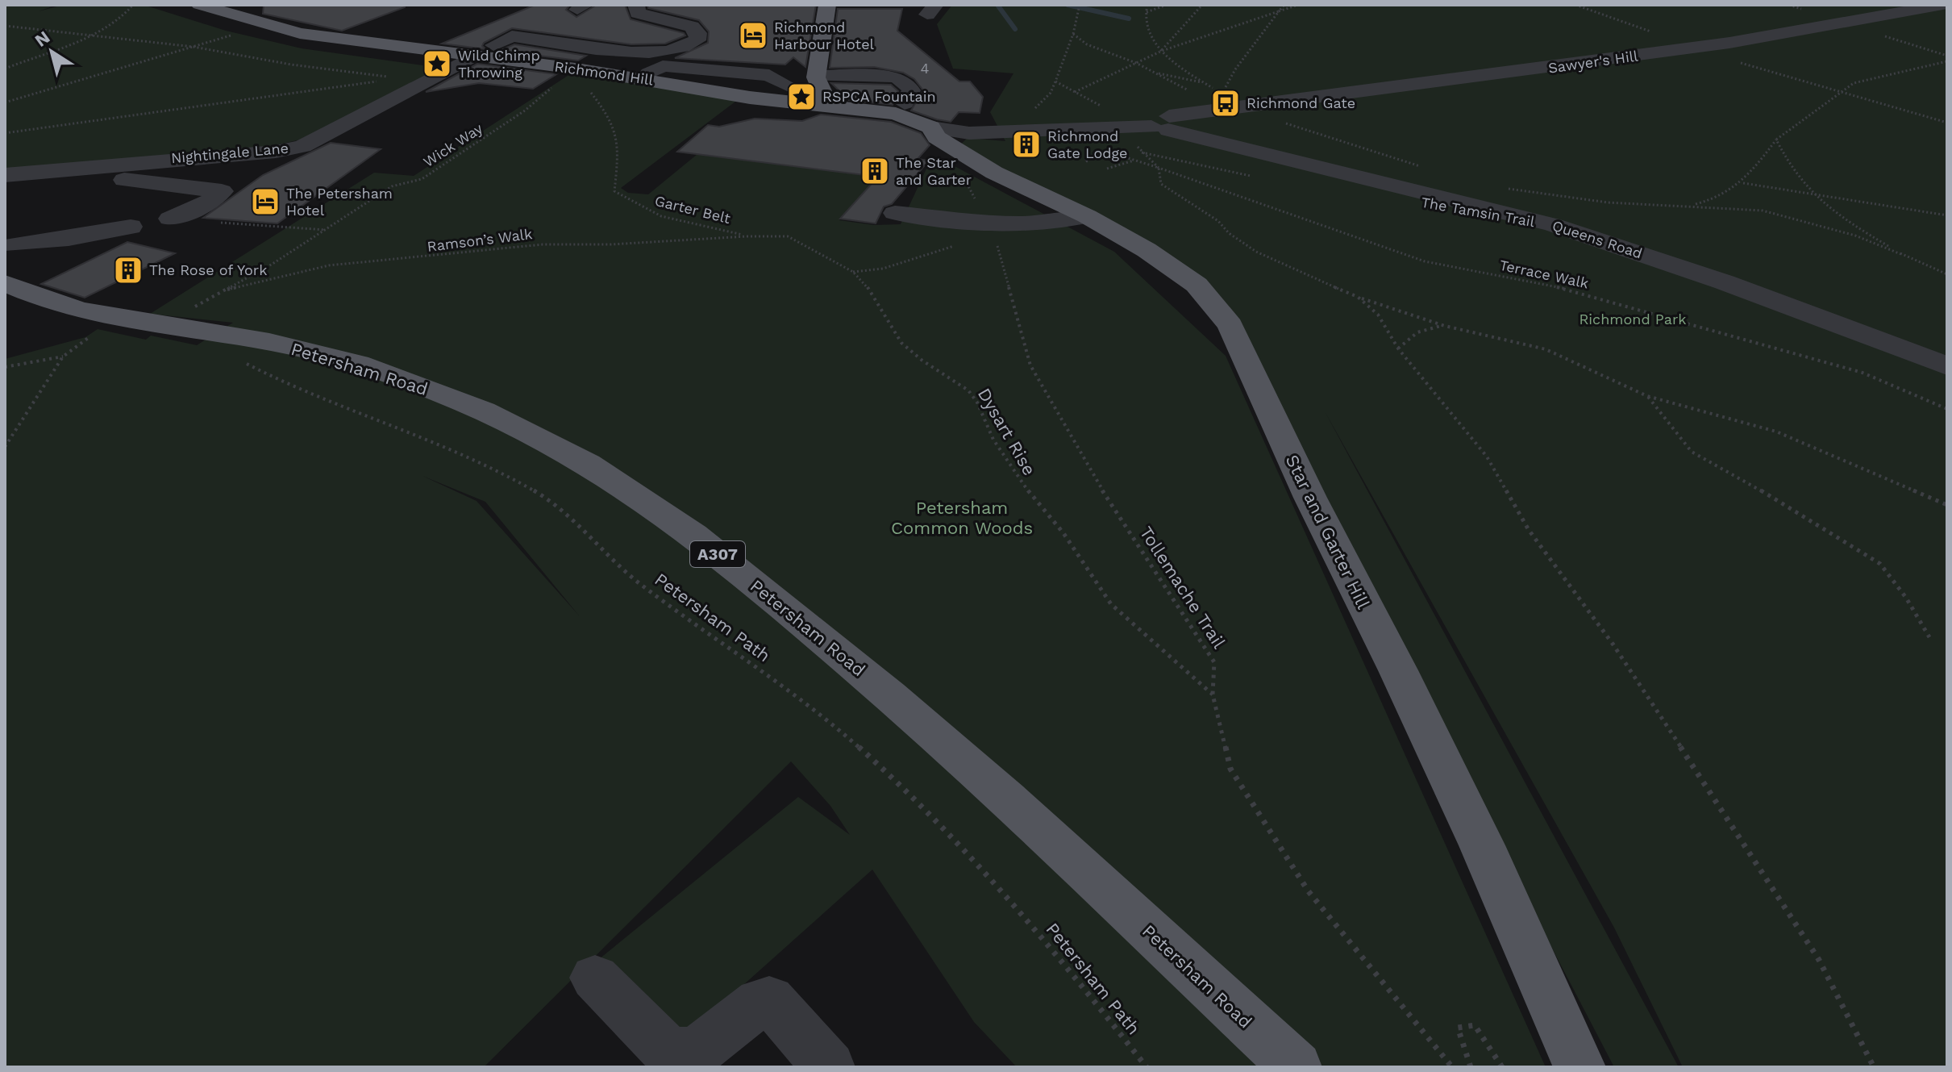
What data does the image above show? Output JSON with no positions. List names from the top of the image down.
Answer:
{
  "streets": {
    "main road": [
      "Richmond Hill",
      "Petersham Road",
      "Star and Garter Hill",
      "A307"
    ],
    "street": ["Sawyer's Hill", "Nightingale Lane", "Queens Road"],
    "path": [
      "Wick Way",
      "Garter Belt",
      "Ramson’s Walk",
      "Terrace Walk",
      "Dysart Rise",
      "Tollemache Trail",
      "Petersham Path"
    ]
  },
  "crossings": [
    ["Sawyer's Hill", "Richmond Hill"],
    ["Sawyer's Hill", "Queens Road"],
    ["Sawyer's Hill", "Star and Garter Hill"],
    ["Richmond Hill", "Wick Way"],
    ["Richmond Hill", "Nightingale Lane"],
    ["Richmond Hill", "Garter Belt"],
    ["Richmond Hill", "Star and Garter Hill"],
    ["Wick Way", "Garter Belt"],
    ["Wick Way", "Ramson’s Walk"],
    ["Wick Way", "Petersham Road"],
    ["Garter Belt", "Ramson’s Walk"],
    ["Garter Belt", "Dysart Rise"],
    ["Ramson’s Walk", "Dysart Rise"],
    ["Dysart Rise", "Tollemache Trail"]
  ],
  "parks": ["Richmond Park", "Petersham Common Woods"],
  "places": {
    "hotel": ["Richmond Harbour Hotel", "The Petersham Hotel"],
    "place": ["Wild Chimp Throwing", "RSPCA Fountain"],
    "bus stop": ["Richmond Gate"],
    "building": ["Richmond Gate Lodge", "The Star and Garter", "The Rose of York"]
  },
  "house_numbers": ["4"],
  "north": "top left"
}
